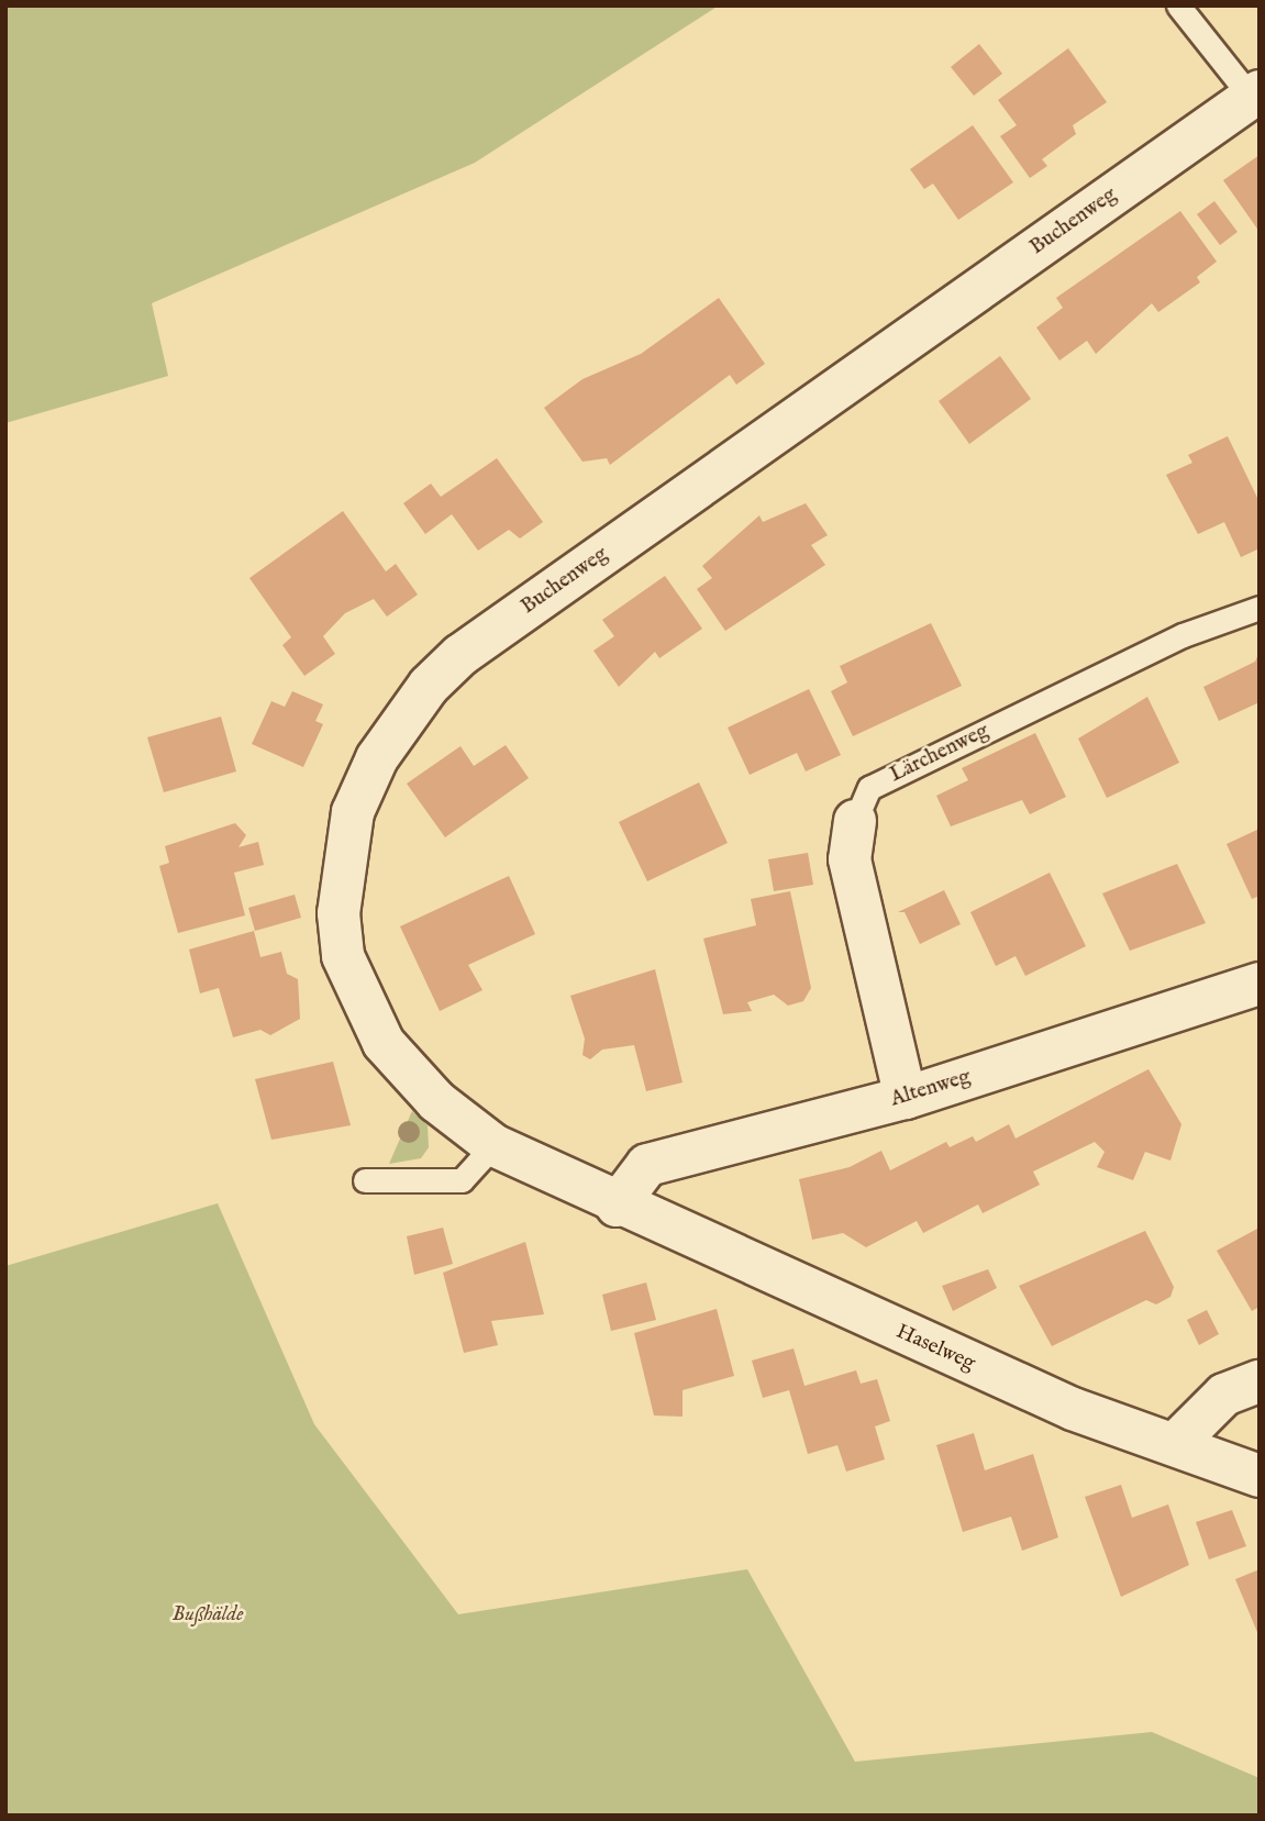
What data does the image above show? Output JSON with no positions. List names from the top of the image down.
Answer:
{
  "streets": {
    "street": [
      "Buchenweg",
      "Lärchenweg",
      "Altenweg",
      "Haselweg"
    ]
  },
  "crossings": [
    ["Buchenweg", "Altenweg"],
    ["Buchenweg", "Haselweg"],
    ["Lärchenweg", "Altenweg"],
    ["Altenweg", "Haselweg"]
  ],
  "parks": ["Bußhälde"]
}
